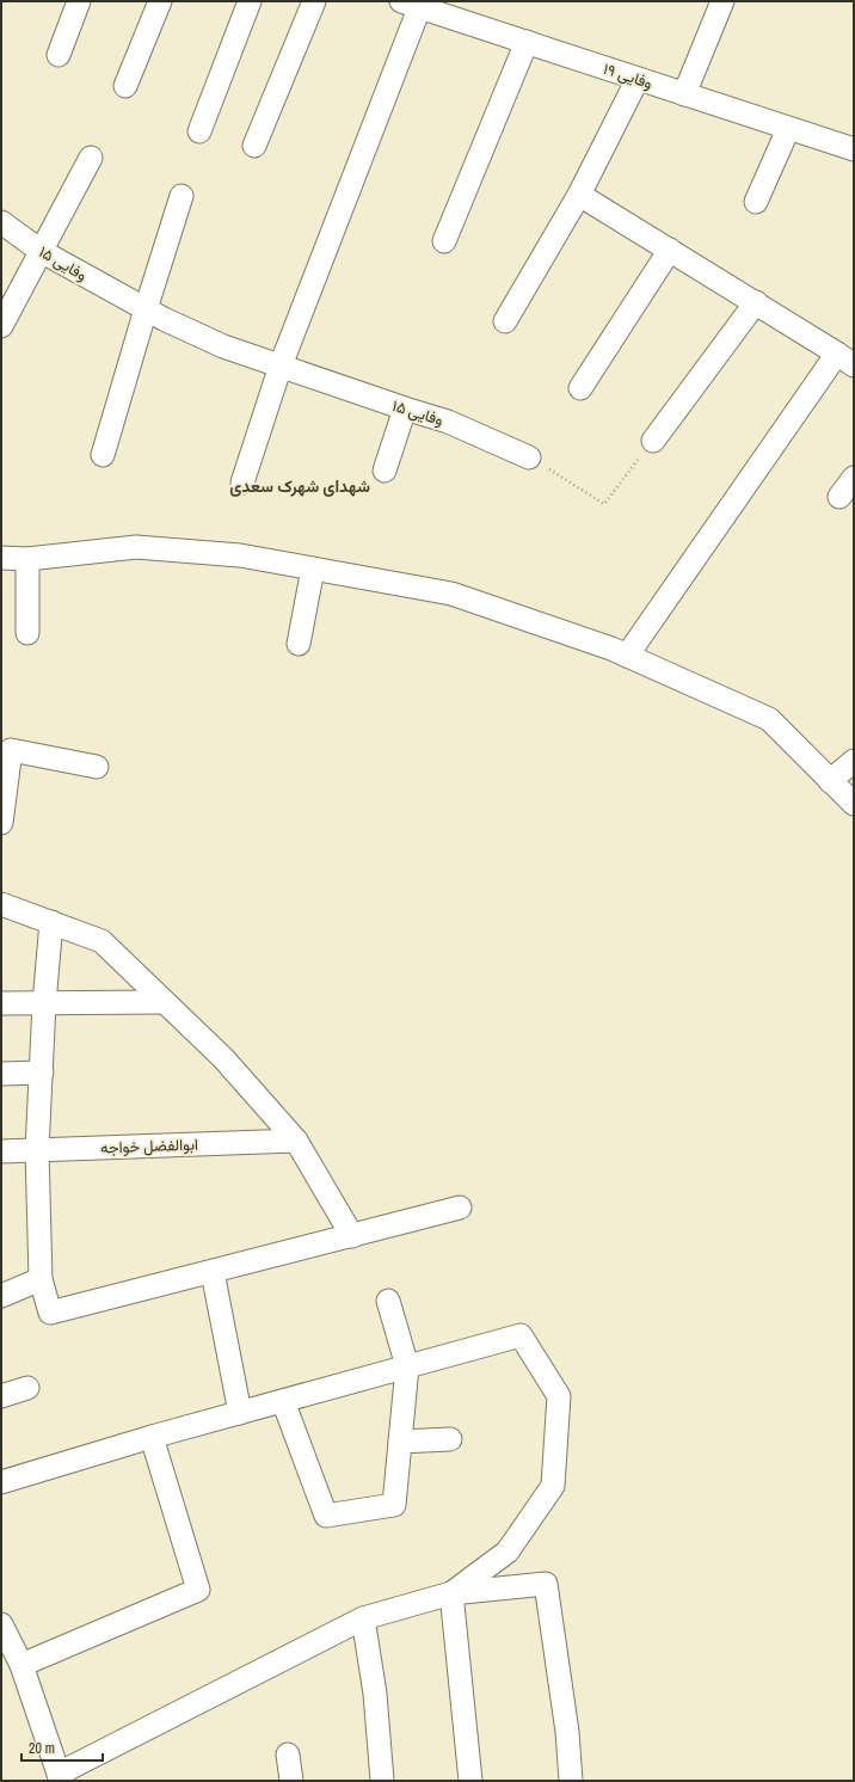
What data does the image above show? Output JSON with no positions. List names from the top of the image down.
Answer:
{
  "streets": {
    "street": ["وفایی ۱۹", "وفایی ۱۵", "ابوالفضل خواجه"]
  },
  "districts": ["شهدای شهرک سعدی"],
  "scale_bar": "20 m"
}
